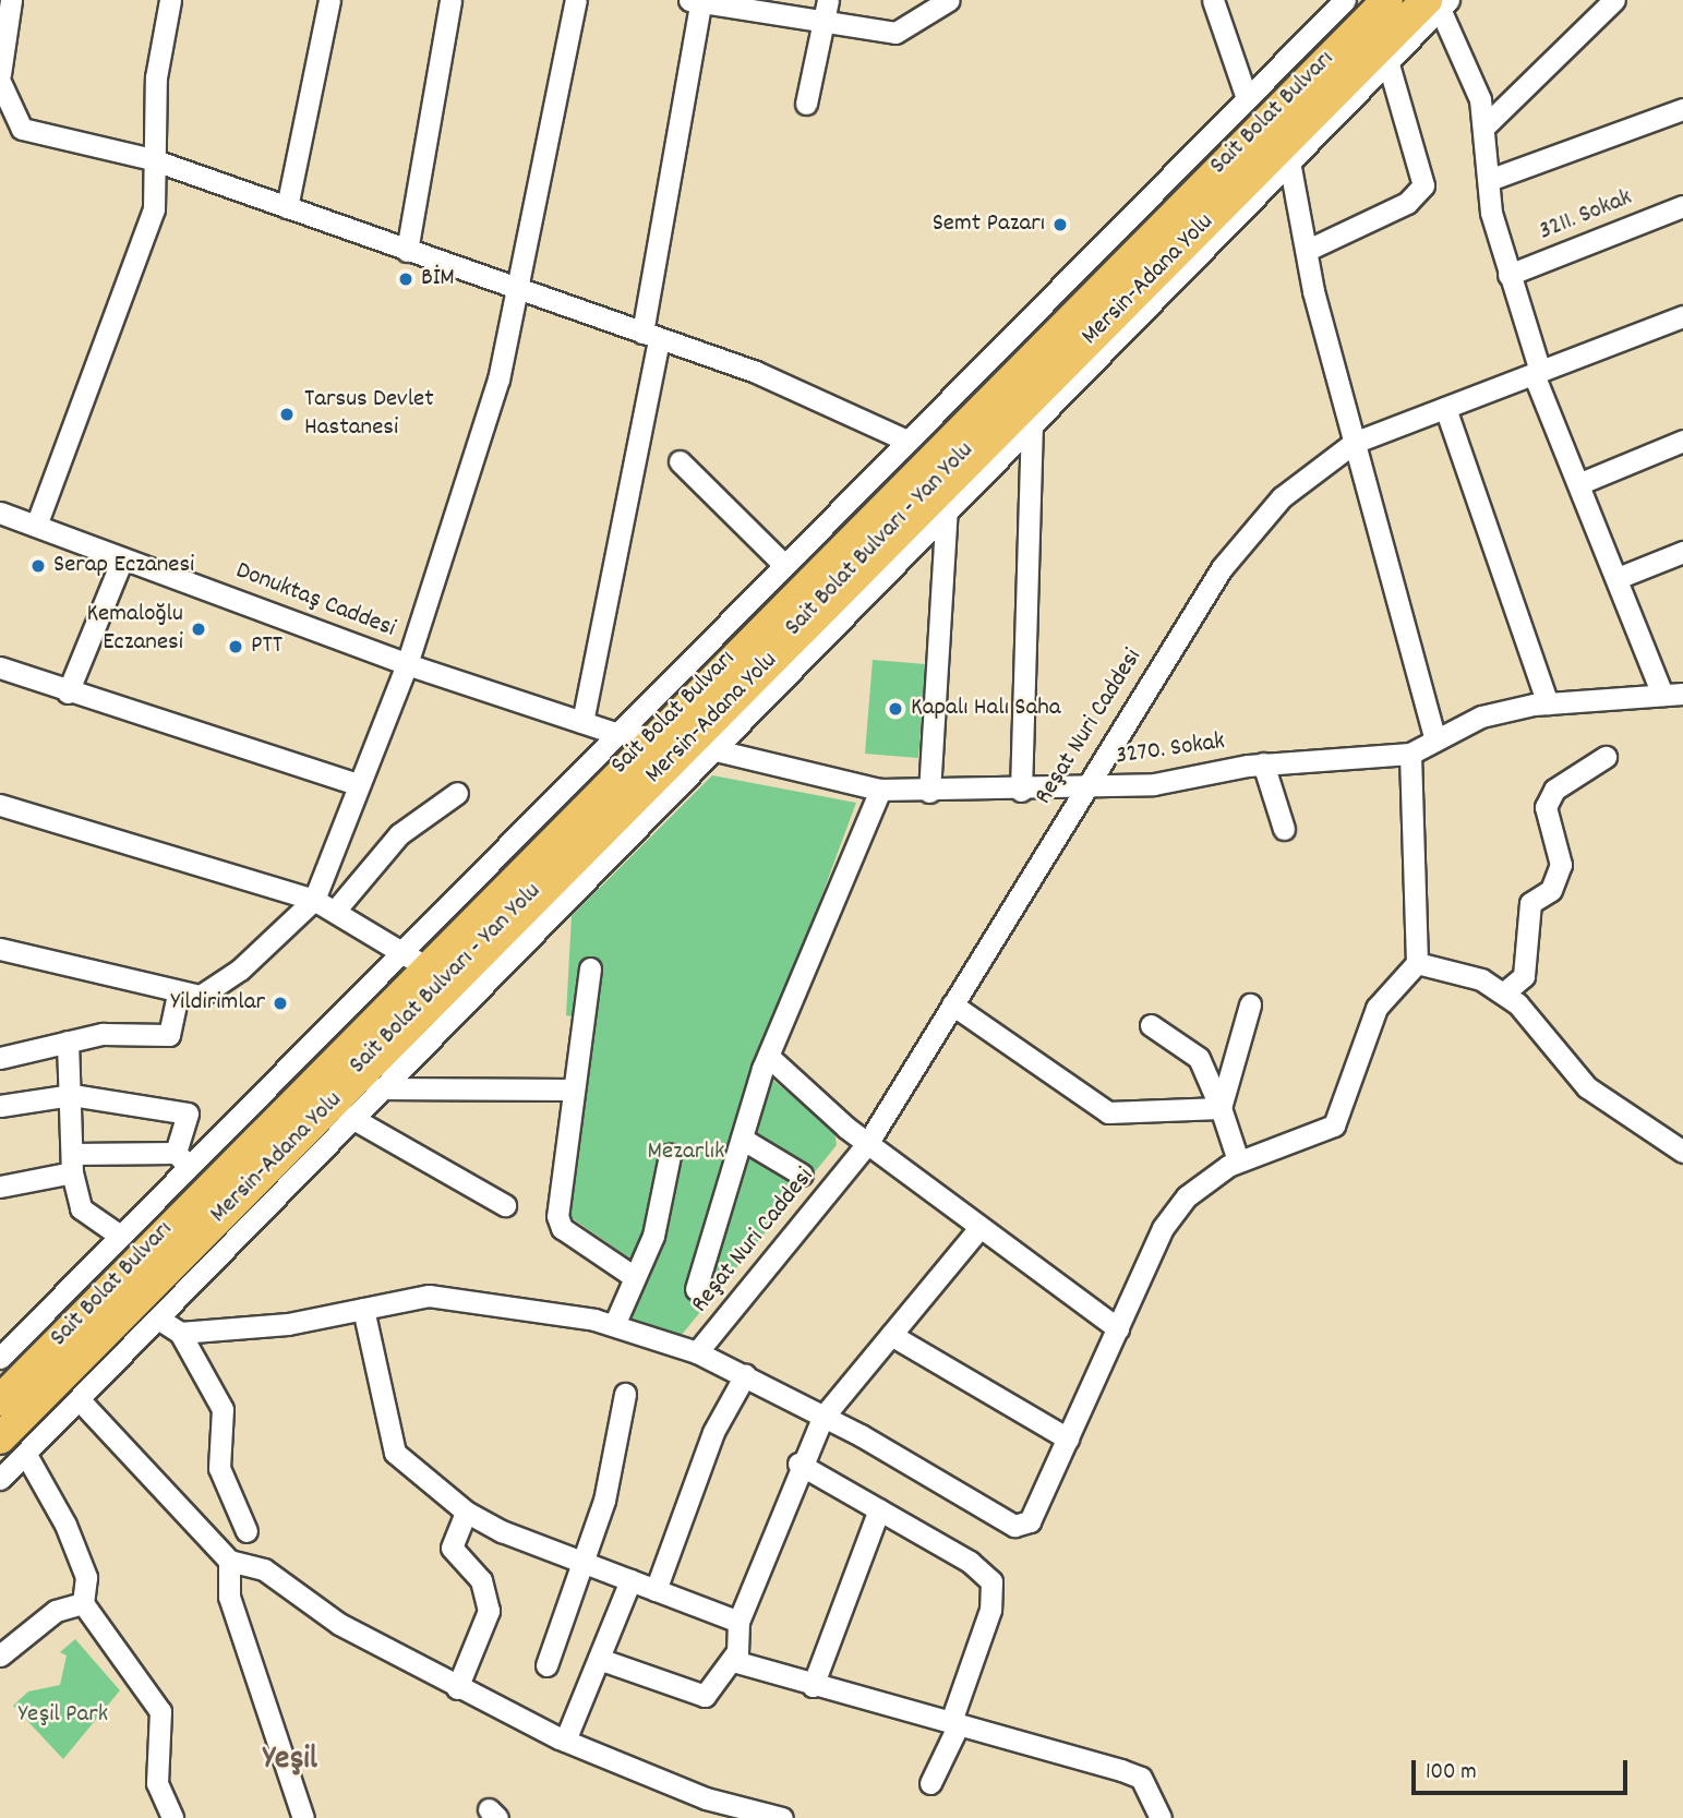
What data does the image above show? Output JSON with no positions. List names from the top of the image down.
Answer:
{
  "streets": {
    "highway": ["Sait Bolat Bulvarı", "Mersin-Adana Yolu"],
    "street": [
      "3211. Sokak",
      "Sait Bolat Bulvarı - Yan Yolu",
      "Donuktaş Caddesi",
      "Reşat Nuri Caddesi",
      "3270. Sokak"
    ]
  },
  "crossings": [
    ["Sait Bolat Bulvarı", "Sait Bolat Bulvarı - Yan Yolu"],
    ["Sait Bolat Bulvarı", "3270. Sokak"],
    ["Mersin-Adana Yolu", "Sait Bolat Bulvarı - Yan Yolu"],
    ["Mersin-Adana Yolu", "3270. Sokak"],
    ["Sait Bolat Bulvarı - Yan Yolu", "Donuktaş Caddesi"],
    ["Sait Bolat Bulvarı - Yan Yolu", "3270. Sokak"],
    ["Donuktaş Caddesi", "3270. Sokak"],
    ["Reşat Nuri Caddesi", "3270. Sokak"]
  ],
  "districts": ["Yeşil"],
  "parks": ["Mezarlık", "Yeşil Park"],
  "places": [
    "Semt Pazarı",
    "BİM",
    "Tarsus Devlet Hastanesi",
    "Serap Eczanesi",
    "Kemaloğlu Eczanesi",
    "PTT",
    "Kapalı Halı Saha",
    "Yildirimlar"
  ],
  "scale_bar": "100 m"
}
